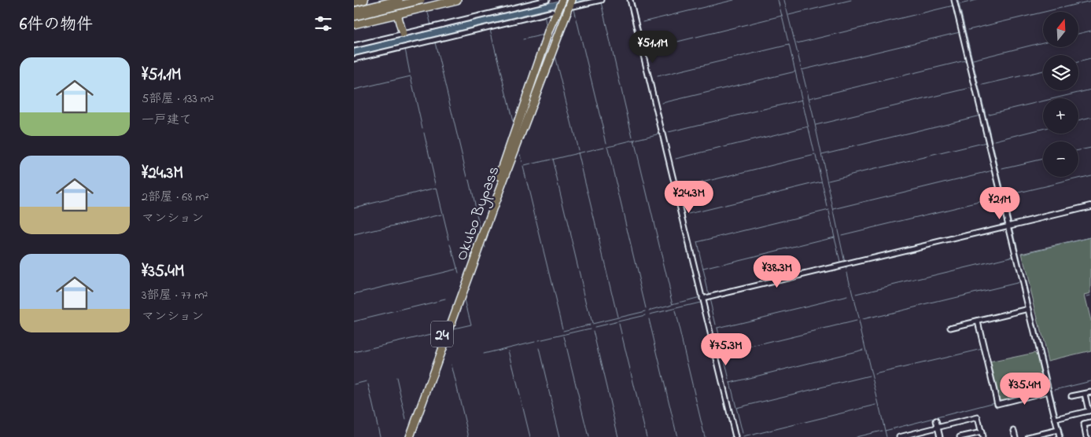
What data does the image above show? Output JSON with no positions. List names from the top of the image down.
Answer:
{
  "streets": {
    "highway": ["Okubo Bypass", "24"]
  },
  "north": "top",
  "page": {
    "heading": "6件の物件",
    "map_buttons": ["+", "−"],
    "price": [
      "¥51.1M",
      "¥24.3M",
      "¥21M",
      "¥38.3M",
      "¥75.3M",
      "¥35.4M"
    ],
    "list": [
      {
        "name": "¥51.1M",
        "note": "5部屋 · 133 m² · 一戸建て"
      },
      {
        "name": "¥24.3M",
        "note": "2部屋 · 68 m² · マンション"
      },
      {
        "name": "¥35.4M",
        "note": "3部屋 · 77 m² · マンション"
      }
    ]
  }
}
